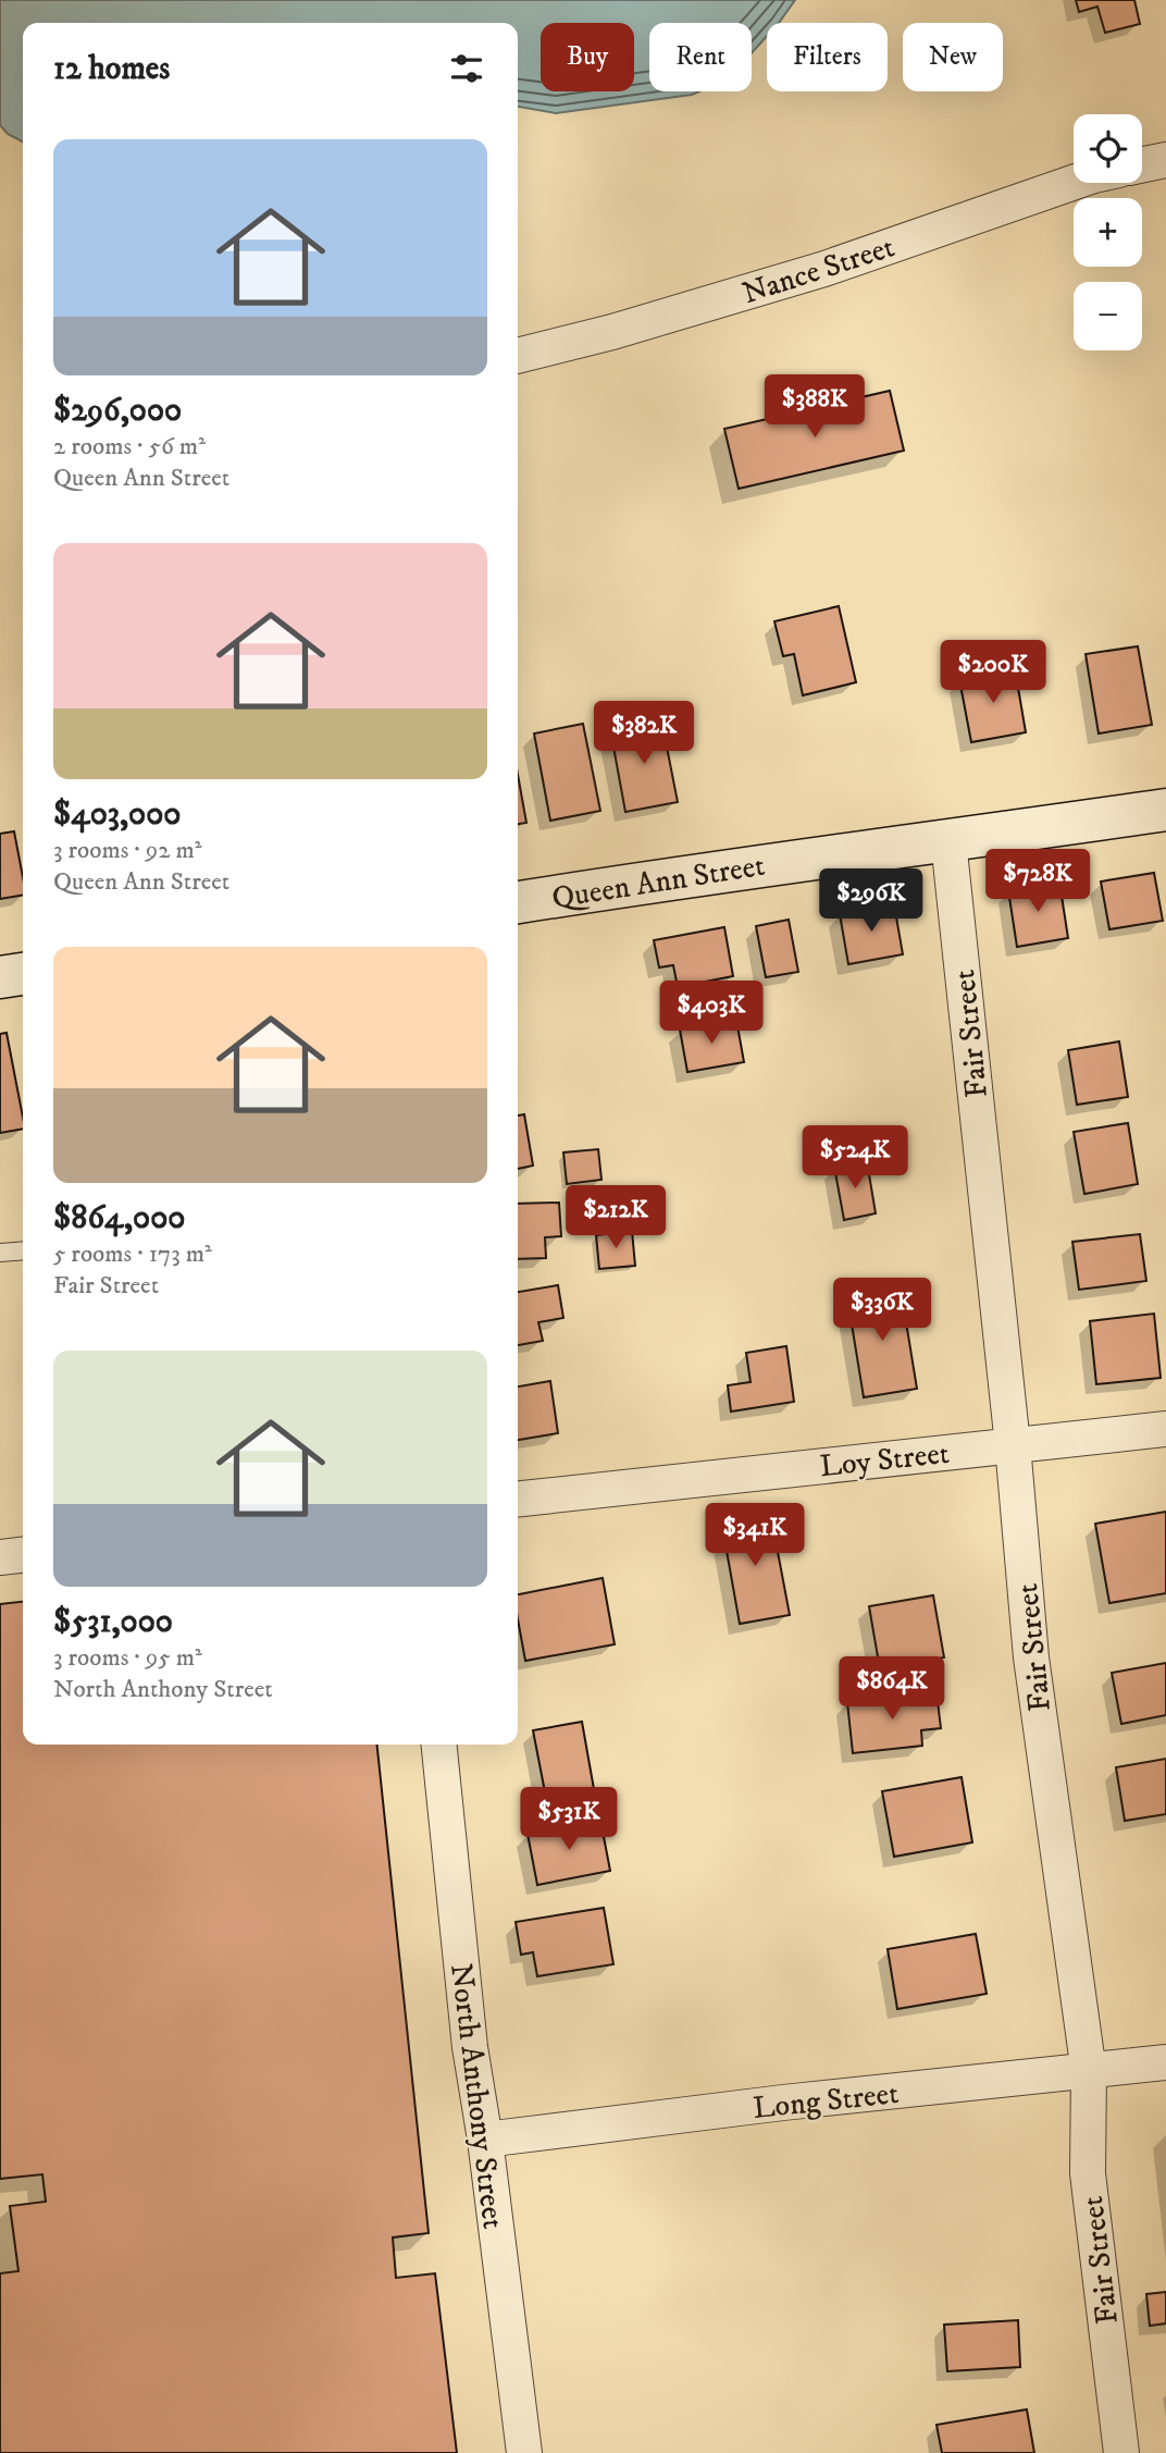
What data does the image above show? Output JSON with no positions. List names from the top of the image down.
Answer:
{
  "streets": {
    "street": [
      "Nance Street",
      "Queen Ann Street",
      "Fair Street",
      "Loy Street",
      "North Anthony Street",
      "Long Street"
    ]
  },
  "crossings": [
    ["Queen Ann Street", "Fair Street"],
    ["Fair Street", "Loy Street"],
    ["Fair Street", "Long Street"],
    ["North Anthony Street", "Long Street"]
  ],
  "page": {
    "chip": [
      "Buy",
      "Rent",
      "Filters",
      "New"
    ],
    "heading": "12 homes",
    "map_buttons": ["+", "−"],
    "list": [
      {
        "name": "$296,000",
        "note": "2 rooms · 56 m² · Queen Ann Street"
      },
      {
        "name": "$403,000",
        "note": "3 rooms · 92 m² · Queen Ann Street"
      },
      {
        "name": "$864,000",
        "note": "5 rooms · 173 m² · Fair Street"
      },
      {
        "name": "$531,000",
        "note": "3 rooms · 95 m² · North Anthony Street"
      }
    ],
    "price": [
      "$388K",
      "$200K",
      "$382K",
      "$728K",
      "$296K",
      "$403K",
      "$524K",
      "$212K",
      "$336K",
      "$341K",
      "$864K",
      "$531K"
    ]
  }
}
